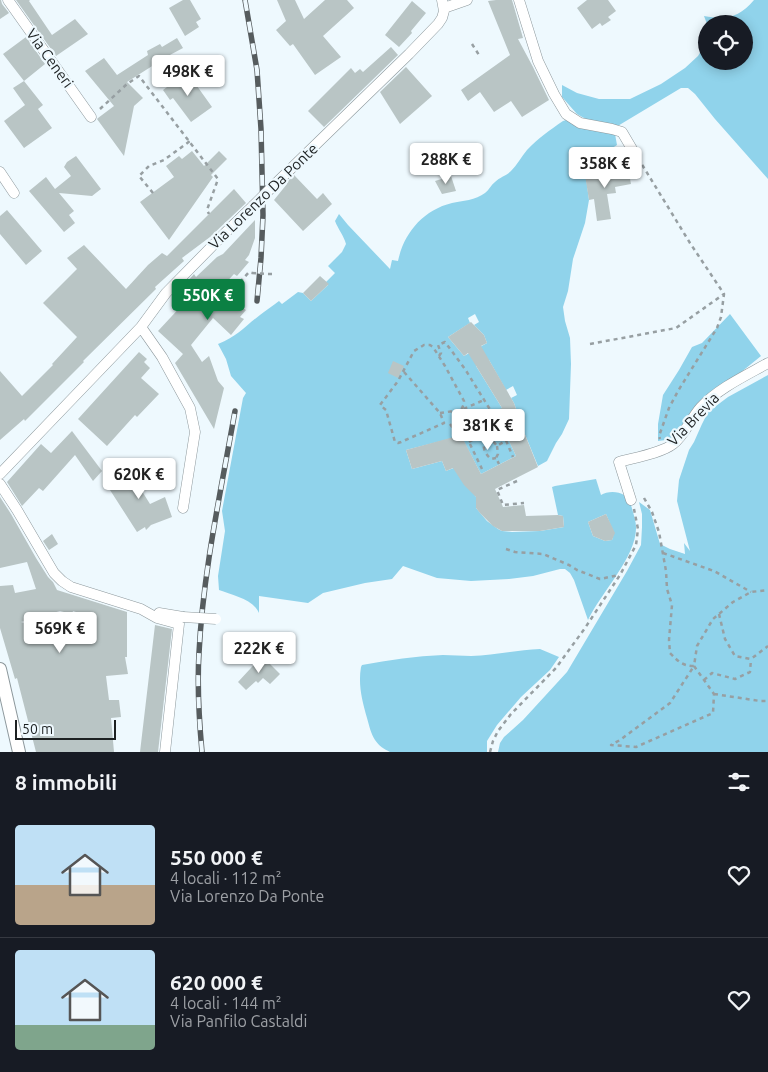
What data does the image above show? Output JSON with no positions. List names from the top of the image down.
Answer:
{
  "streets": {
    "street": ["Via Ceneri", "Via Lorenzo Da Ponte", "Via Brevia"]
  },
  "scale_bar": "50 m",
  "page": {
    "price": [
      "498K €",
      "288K €",
      "358K €",
      "550K €",
      "381K €",
      "620K €",
      "569K €",
      "222K €"
    ],
    "scale": "50 m",
    "heading": "8 immobili",
    "list": [
      {
        "name": "550 000 €",
        "note": "4 locali · 112 m² · Via Lorenzo Da Ponte"
      },
      {
        "name": "620 000 €",
        "note": "4 locali · 144 m² · Via Panfilo Castaldi"
      }
    ]
  }
}
